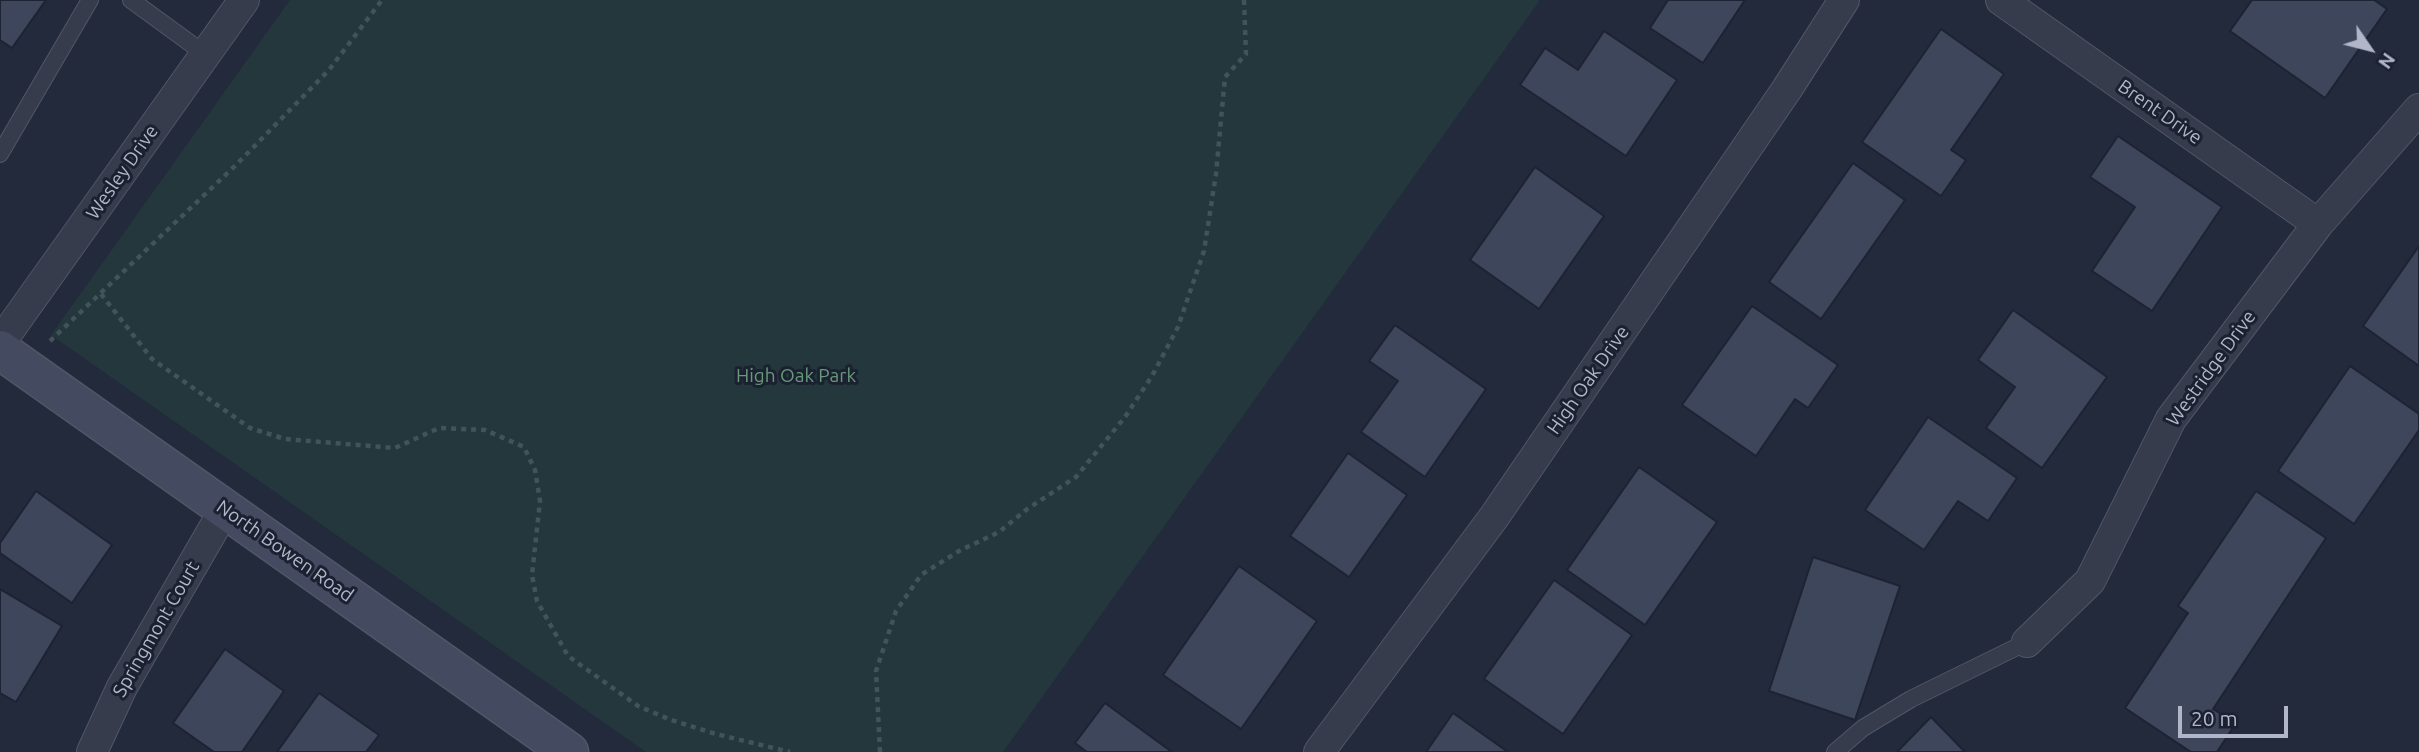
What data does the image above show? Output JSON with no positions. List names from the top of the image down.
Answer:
{
  "streets": {
    "street": [
      "Brent Drive",
      "Wesley Drive",
      "Westridge Drive",
      "High Oak Drive",
      "North Bowen Road",
      "Springmont Court"
    ]
  },
  "crossings": [
    ["Brent Drive", "Westridge Drive"],
    ["Wesley Drive", "North Bowen Road"],
    ["North Bowen Road", "Springmont Court"]
  ],
  "parks": ["High Oak Park"],
  "scale_bar": "20 m",
  "north": "bottom right"
}
